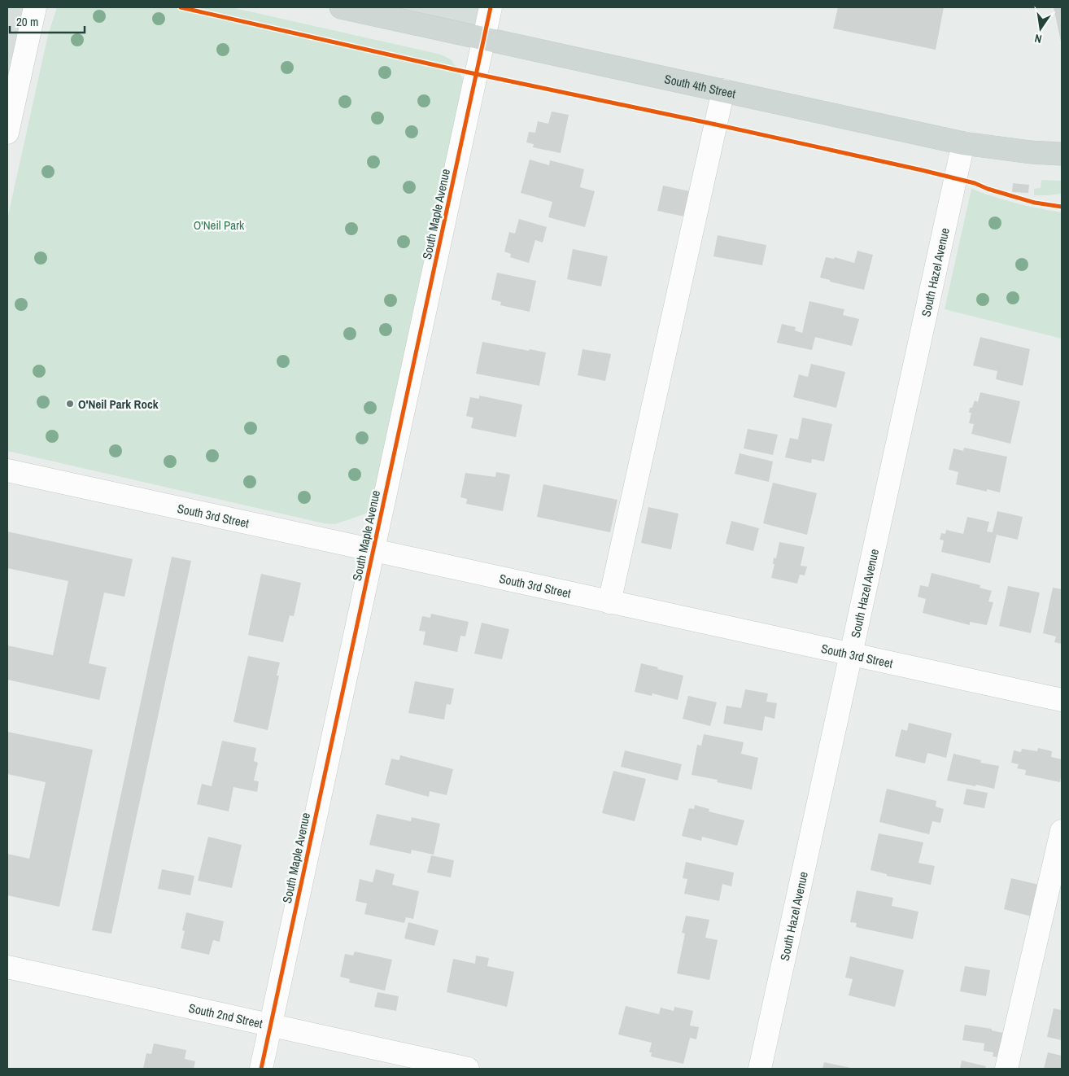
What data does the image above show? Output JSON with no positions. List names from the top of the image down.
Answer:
{
  "streets": {
    "main road": ["South 4th Street"],
    "street": [
      "South Maple Avenue",
      "South Hazel Avenue",
      "South 3rd Street",
      "South 2nd Street"
    ]
  },
  "crossings": [
    ["South 4th Street", "South Maple Avenue"],
    ["South 4th Street", "South Hazel Avenue"],
    ["South Maple Avenue", "South 3rd Street"],
    ["South Maple Avenue", "South 2nd Street"],
    ["South Hazel Avenue", "South 3rd Street"]
  ],
  "parks": ["O'Neil Park"],
  "places": ["O'Neil Park Rock"],
  "scale_bar": "20 m",
  "north": "bottom"
}
